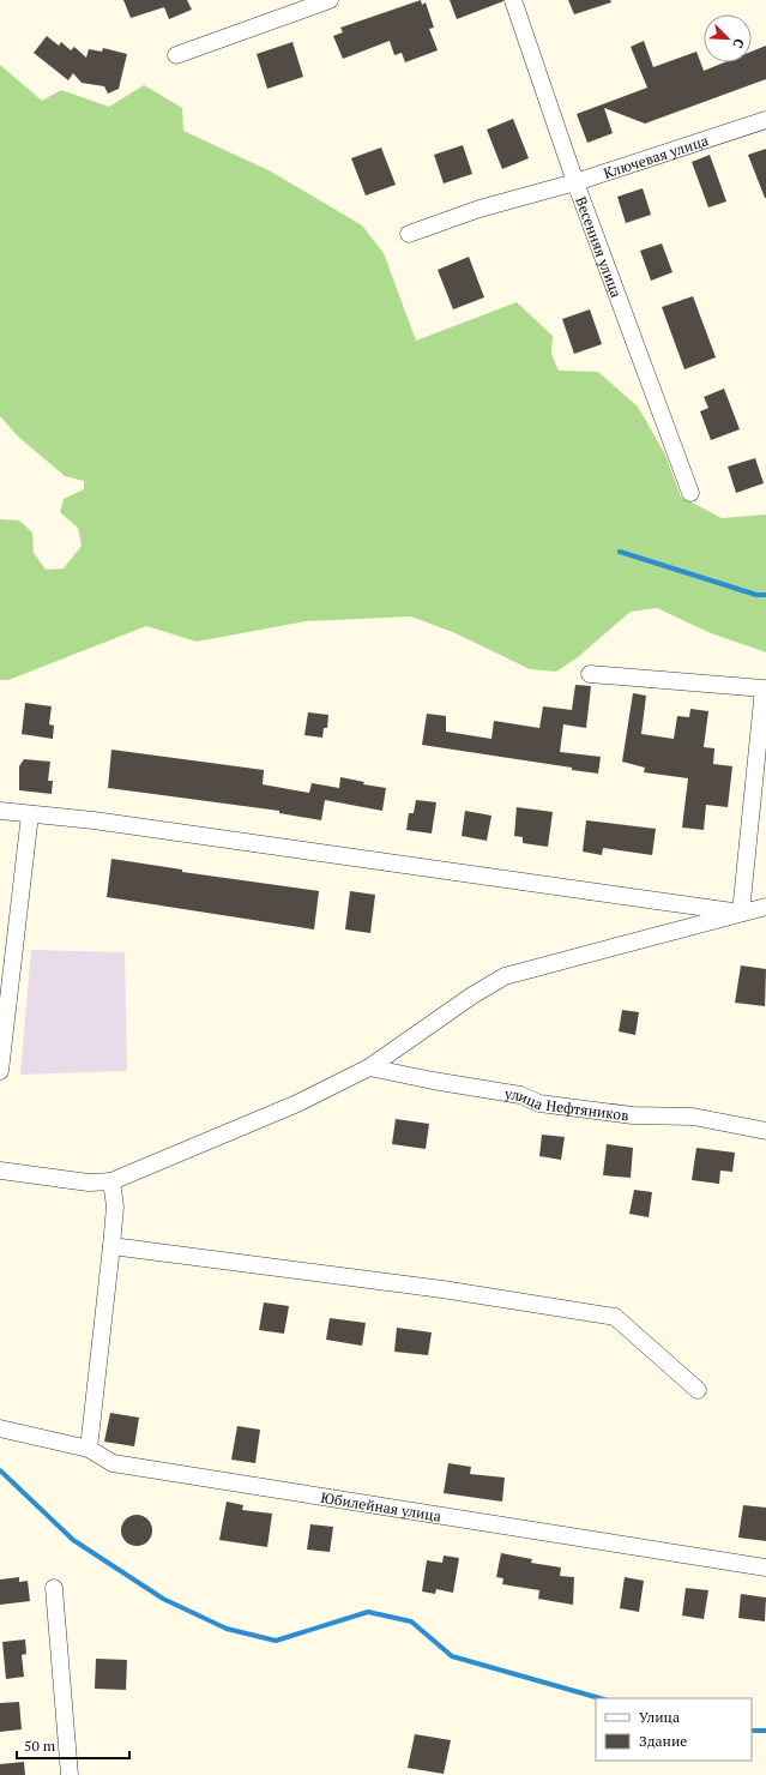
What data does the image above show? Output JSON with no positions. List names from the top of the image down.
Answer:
{
  "streets": {
    "street": [
      "Ключевая улица",
      "Весенняя улица",
      "улица Нефтяников",
      "Юбилейная улица"
    ]
  },
  "crossings": [
    ["Ключевая улица", "Весенняя улица"]
  ],
  "legend": ["Улица", "Здание"],
  "scale_bar": "50 m",
  "north": "bottom right"
}
